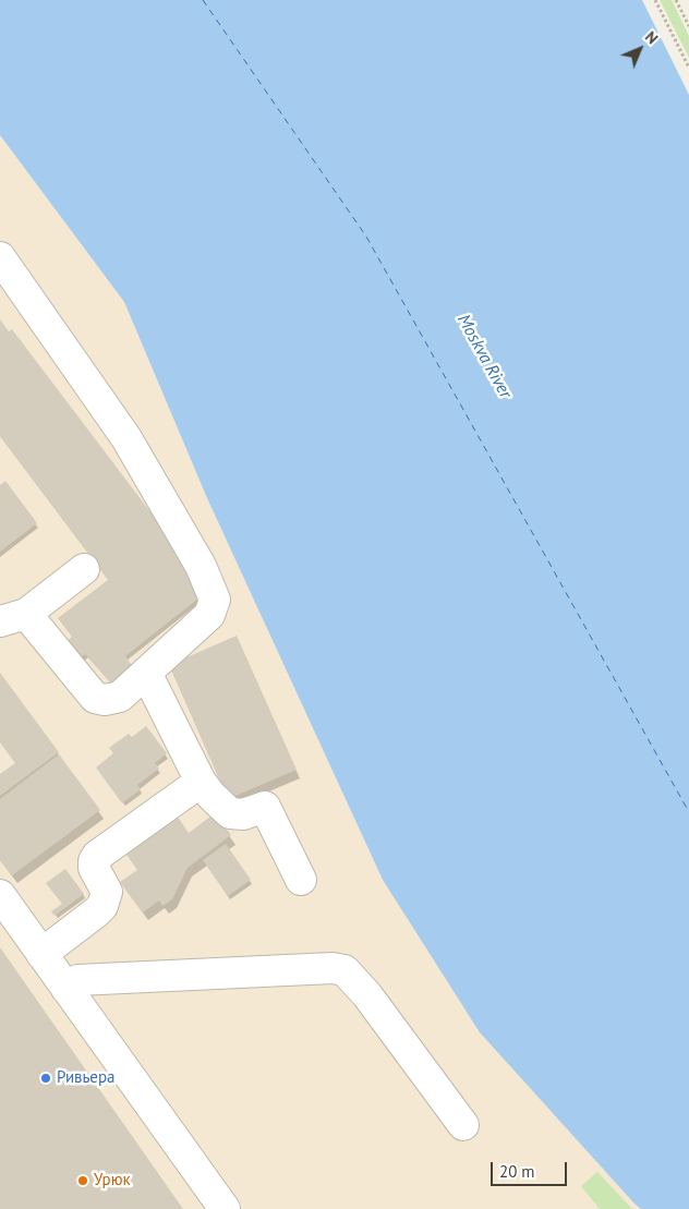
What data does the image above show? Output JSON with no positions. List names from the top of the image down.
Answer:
{
  "water": ["Moskva River"],
  "places": ["Ривьера", "Урюк"],
  "scale_bar": "20 m",
  "north": "top right"
}
